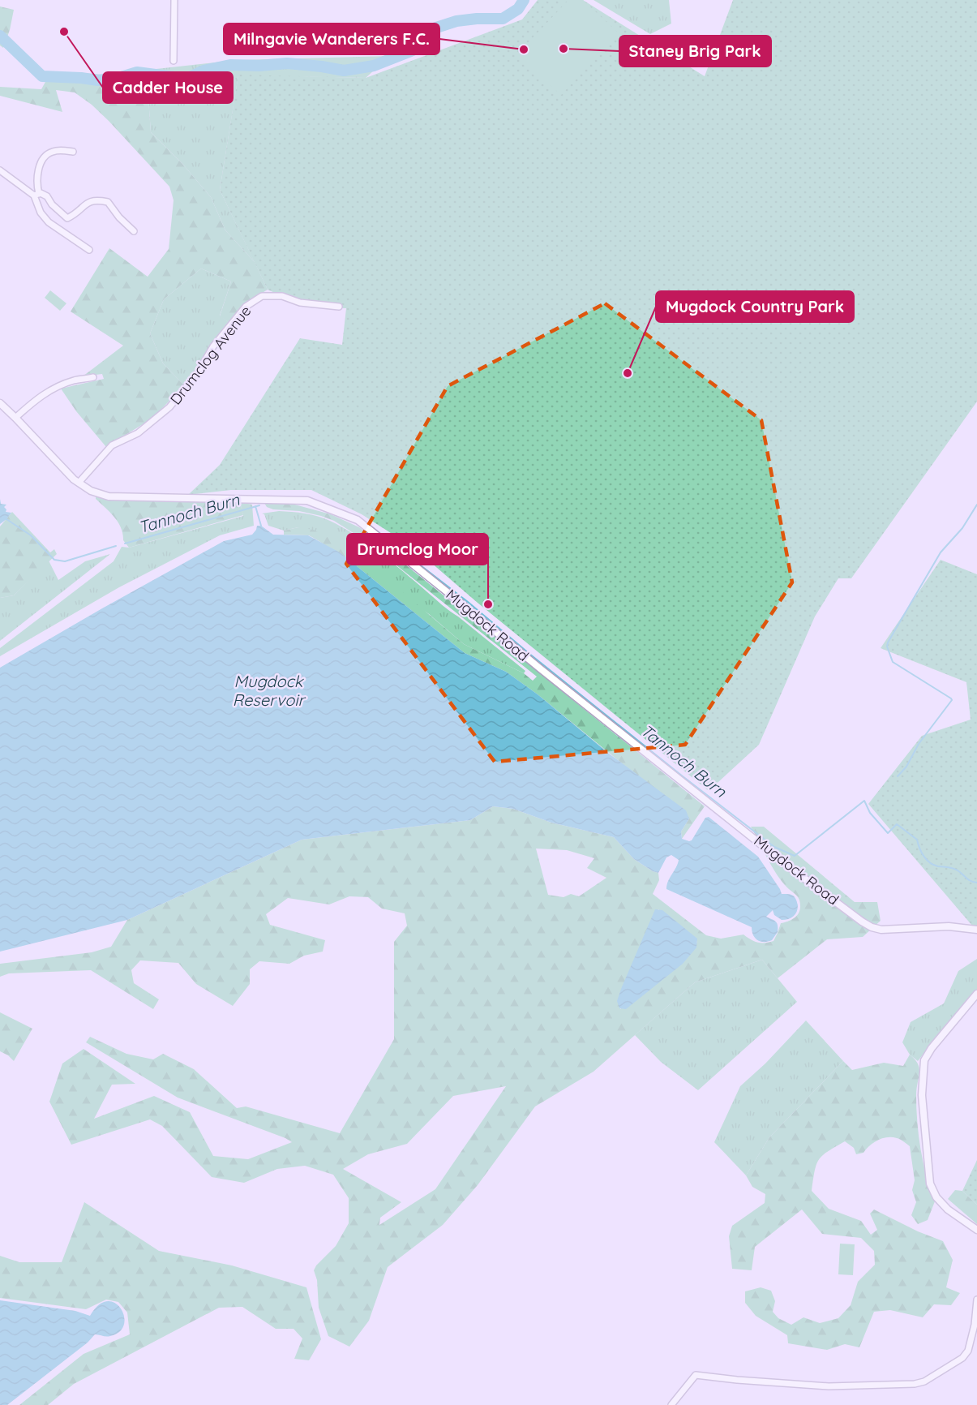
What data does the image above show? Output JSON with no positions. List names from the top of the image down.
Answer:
{
  "streets": {
    "street": ["Drumclog Avenue", "Mugdock Road"]
  },
  "crossings": [
    ["Drumclog Avenue", "Mugdock Road"]
  ],
  "water": ["Tannoch Burn", "Mugdock Reservoir"],
  "places": [
    "Cadder House",
    "Staney Brig Park",
    "Milngavie Wanderers F.C.",
    "Mugdock Country Park",
    "Drumclog Moor"
  ]
}
